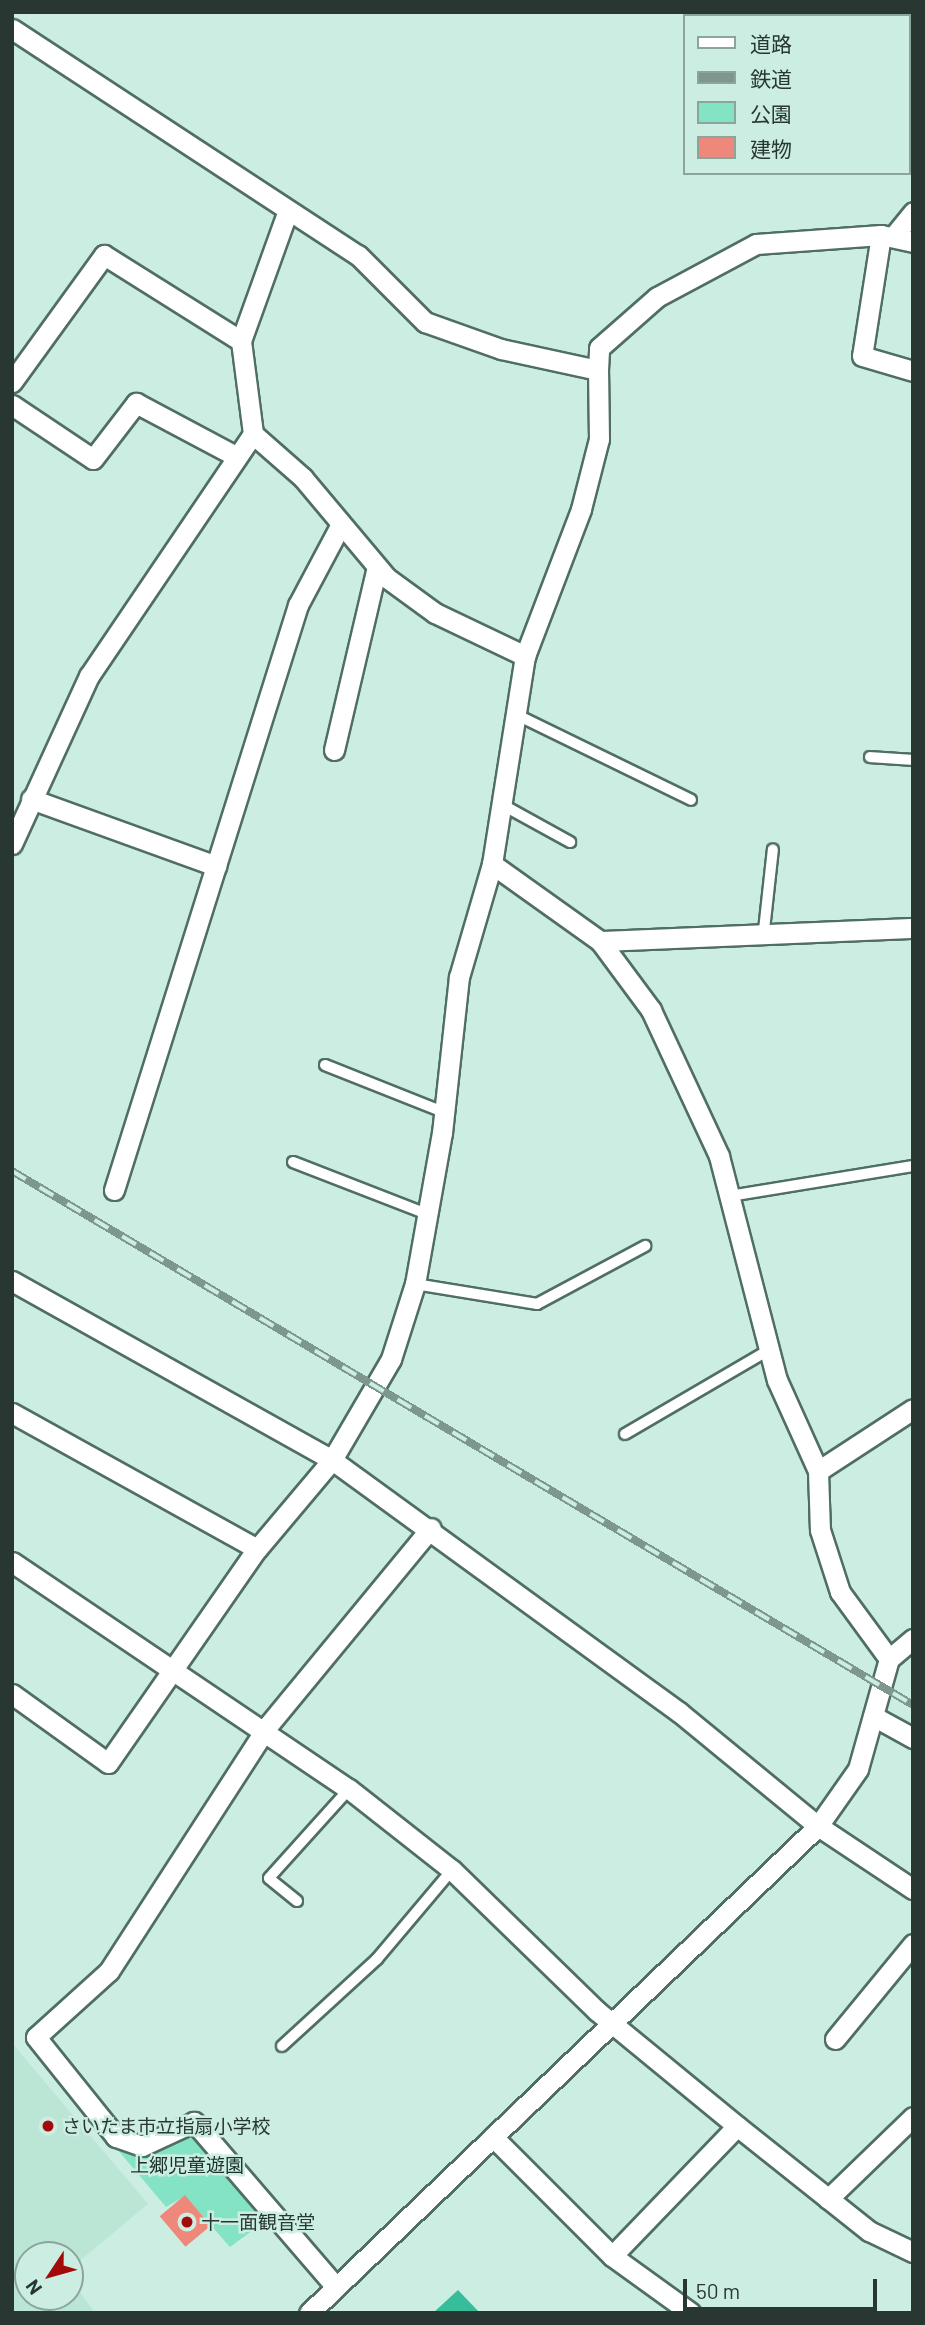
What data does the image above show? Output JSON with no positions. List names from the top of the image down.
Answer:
{
  "parks": ["上郷児童遊園"],
  "places": ["さいたま市立指扇小学校", "十一面観音堂"],
  "legend": [
    "道路",
    "鉄道",
    "公園",
    "建物"
  ],
  "scale_bar": "50 m",
  "north": "bottom left"
}
